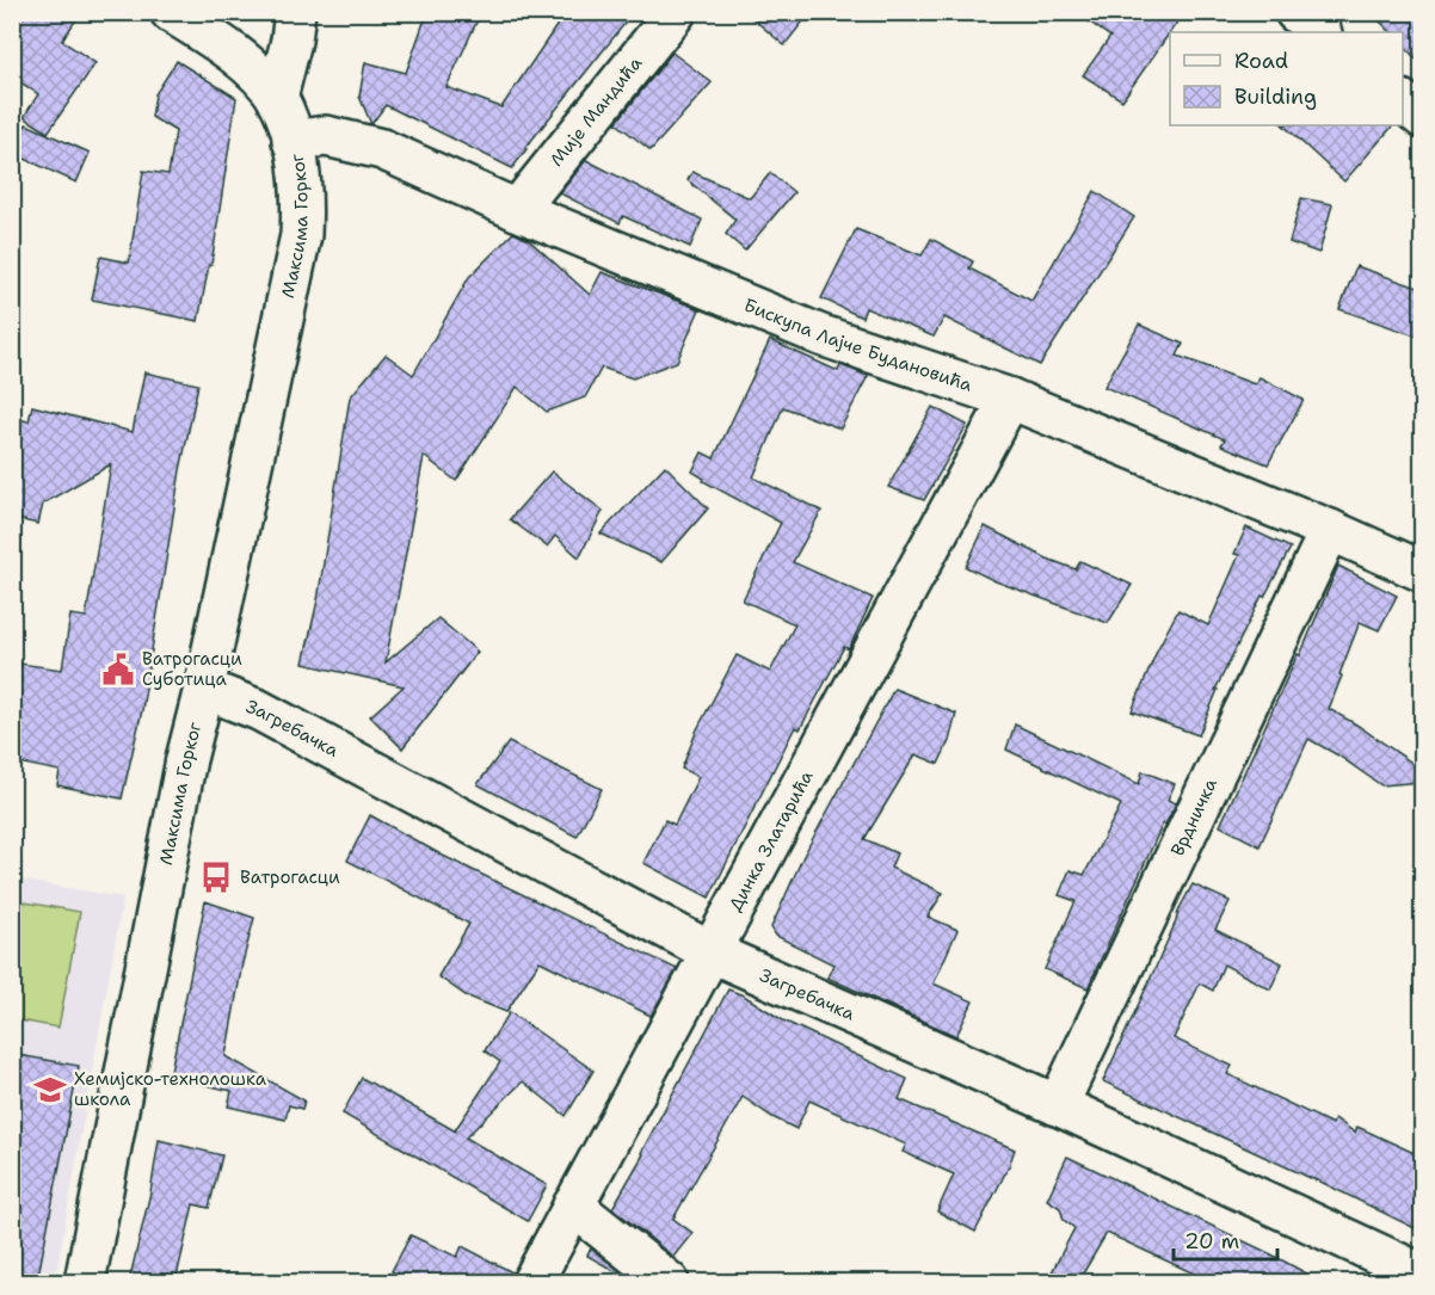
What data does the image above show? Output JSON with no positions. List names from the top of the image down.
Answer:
{
  "streets": {
    "street": [
      "Мије Мандића",
      "Максима Горког",
      "Бискупа Лајче Будановића",
      "Загребачка",
      "Врдничка",
      "Динка Златарића"
    ]
  },
  "crossings": [
    ["Мије Мандића", "Бискупа Лајче Будановића"],
    ["Максима Горког", "Бискупа Лајче Будановића"],
    ["Максима Горког", "Загребачка"],
    ["Бискупа Лајче Будановића", "Врдничка"],
    ["Бискупа Лајче Будановића", "Динка Златарића"],
    ["Загребачка", "Врдничка"],
    ["Загребачка", "Динка Златарића"]
  ],
  "places": {
    "public building": ["Ватрогасци Суботица"],
    "bus stop": ["Ватрогасци"],
    "school or university": ["Хемијско-технолошка школа"]
  },
  "legend": ["Road", "Building"],
  "scale_bar": "20 m"
}
